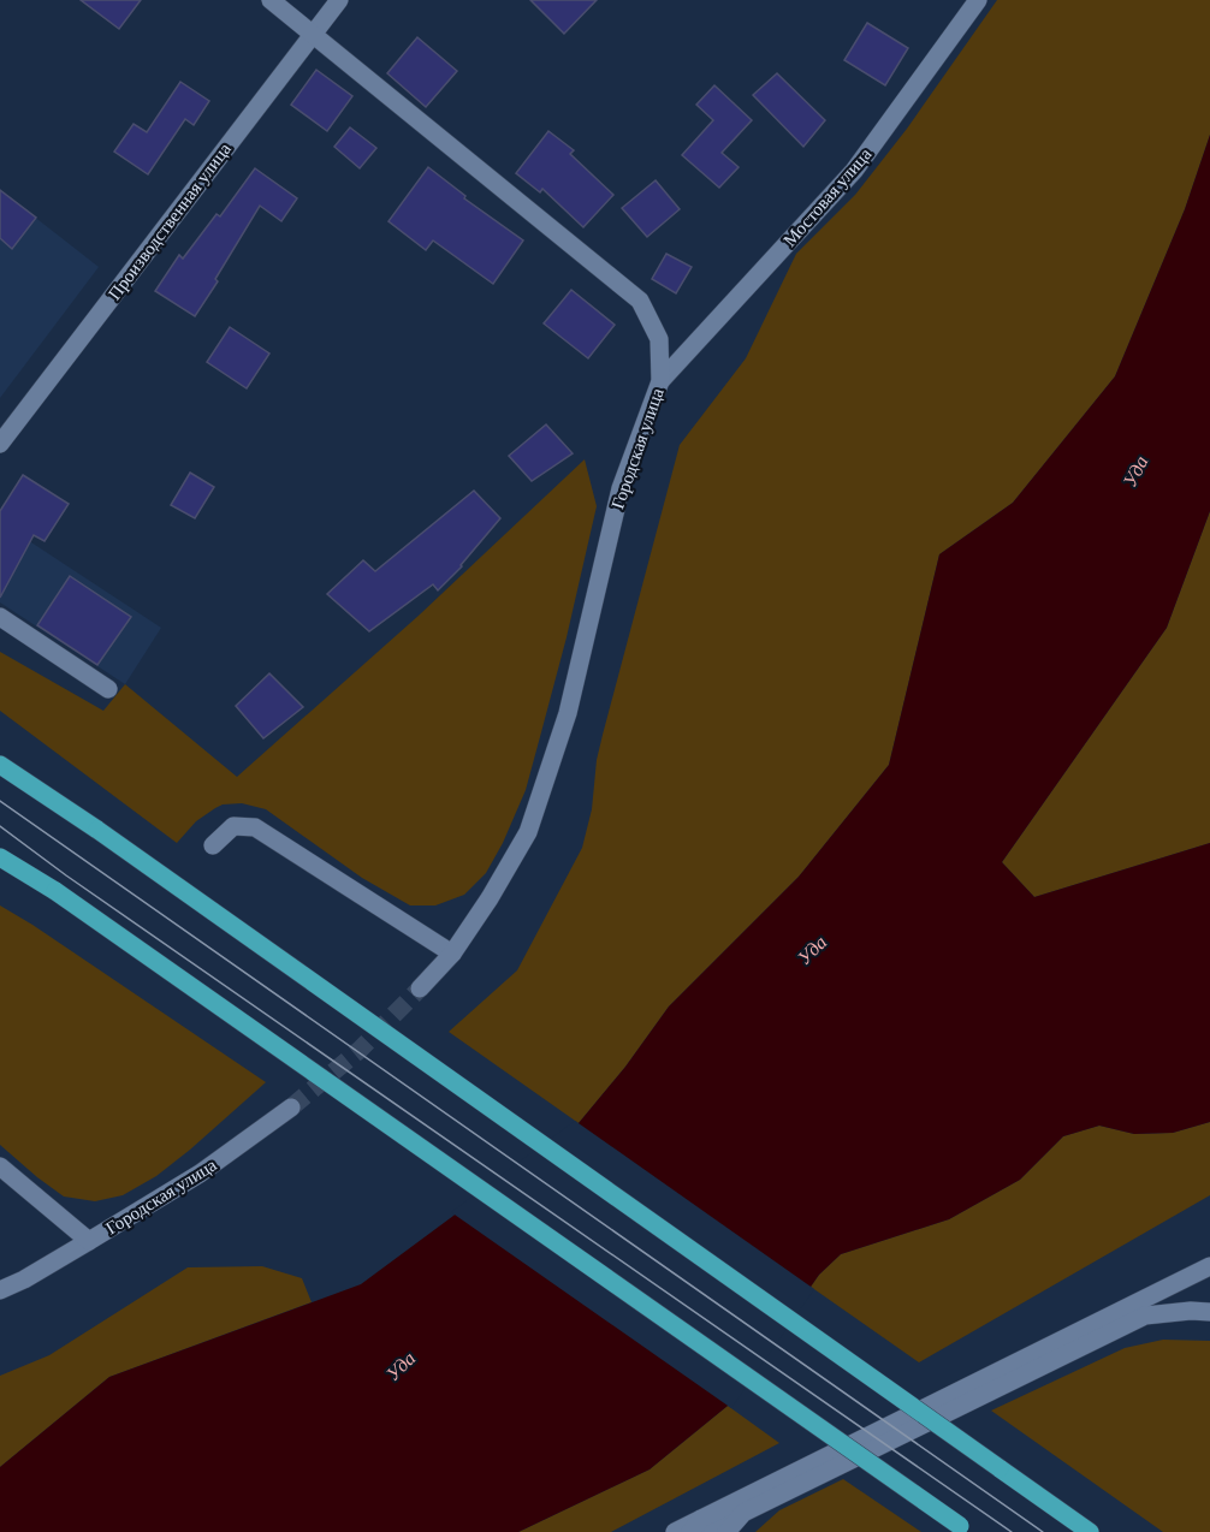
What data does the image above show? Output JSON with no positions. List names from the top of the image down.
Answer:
{
  "streets": {
    "street": ["Мостовая улица", "Производственная улица", "Городская улица"]
  },
  "crossings": [
    ["Мостовая улица", "Городская улица"],
    ["Производственная улица", "Городская улица"]
  ],
  "water": ["Уда"]
}
